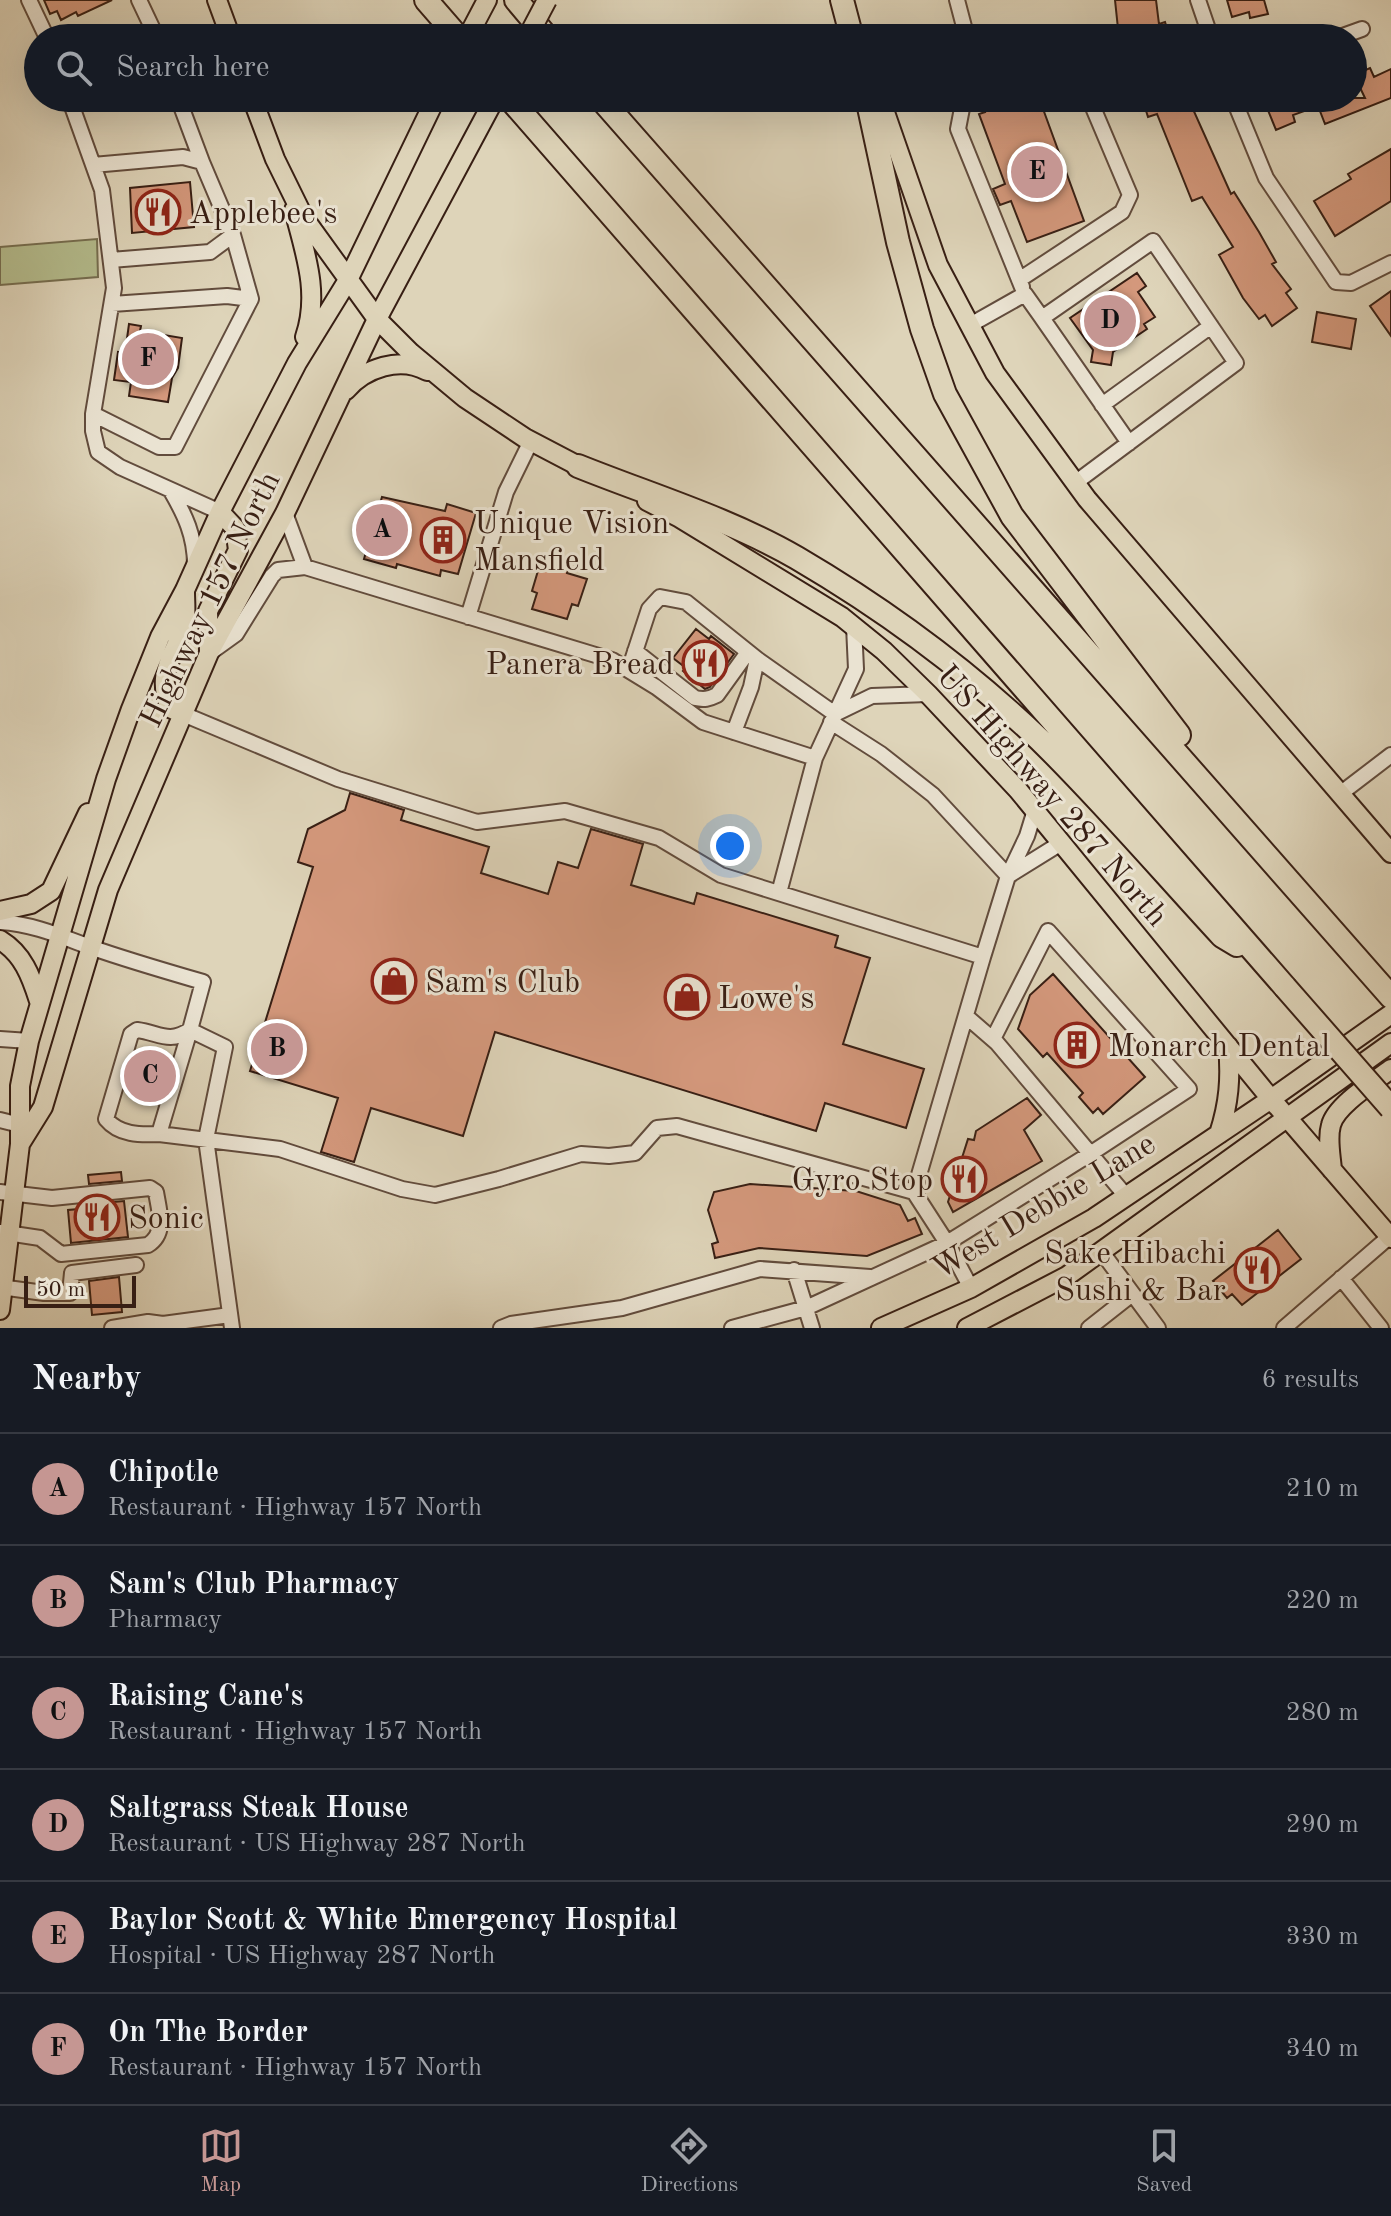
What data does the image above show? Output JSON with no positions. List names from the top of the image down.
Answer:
{
  "streets": {
    "main road": ["Highway 157 North", "US Highway 287 North", "West Debbie Lane"]
  },
  "crossings": [
    ["Highway 157 North", "US Highway 287 North"],
    ["US Highway 287 North", "West Debbie Lane"]
  ],
  "places": {
    "restaurant": [
      "Applebee's",
      "Panera Bread",
      "Gyro Stop",
      "Sonic",
      "Sake Hibachi Sushi & Bar"
    ],
    "building": ["Unique Vision Mansfield", "Monarch Dental"],
    "shop": ["Sam's Club", "Lowe's"]
  },
  "scale_bar": "50 m",
  "page": {
    "search": "Search here",
    "pins": [
      "E",
      "D",
      "F",
      "A",
      "B",
      "C"
    ],
    "scale": "50 m",
    "heading": ["Nearby", "6 results"],
    "list": [
      {
        "mark": "A",
        "name": "Chipotle",
        "note": "Restaurant · Highway 157 North",
        "value": "210 m"
      },
      {
        "mark": "B",
        "name": "Sam's Club Pharmacy",
        "note": "Pharmacy",
        "value": "220 m"
      },
      {
        "mark": "C",
        "name": "Raising Cane's",
        "note": "Restaurant · Highway 157 North",
        "value": "280 m"
      },
      {
        "mark": "D",
        "name": "Saltgrass Steak House",
        "note": "Restaurant · US Highway 287 North",
        "value": "290 m"
      },
      {
        "mark": "E",
        "name": "Baylor Scott & White Emergency Hospital",
        "note": "Hospital · US Highway 287 North",
        "value": "330 m"
      },
      {
        "mark": "F",
        "name": "On The Border",
        "note": "Restaurant · Highway 157 North",
        "value": "340 m"
      }
    ],
    "nav": ["Map", "Directions", "Saved"]
  }
}
